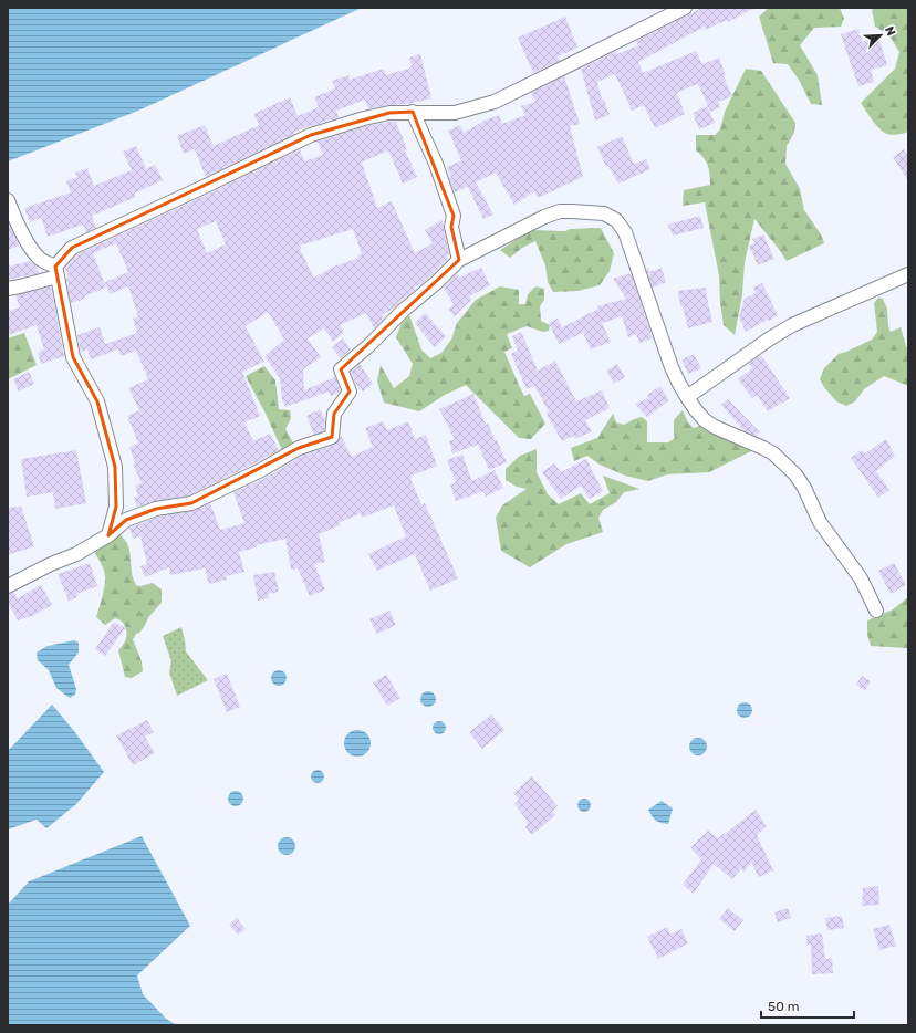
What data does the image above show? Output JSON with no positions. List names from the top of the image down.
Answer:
{
  "scale_bar": "50 m",
  "north": "top right"
}
